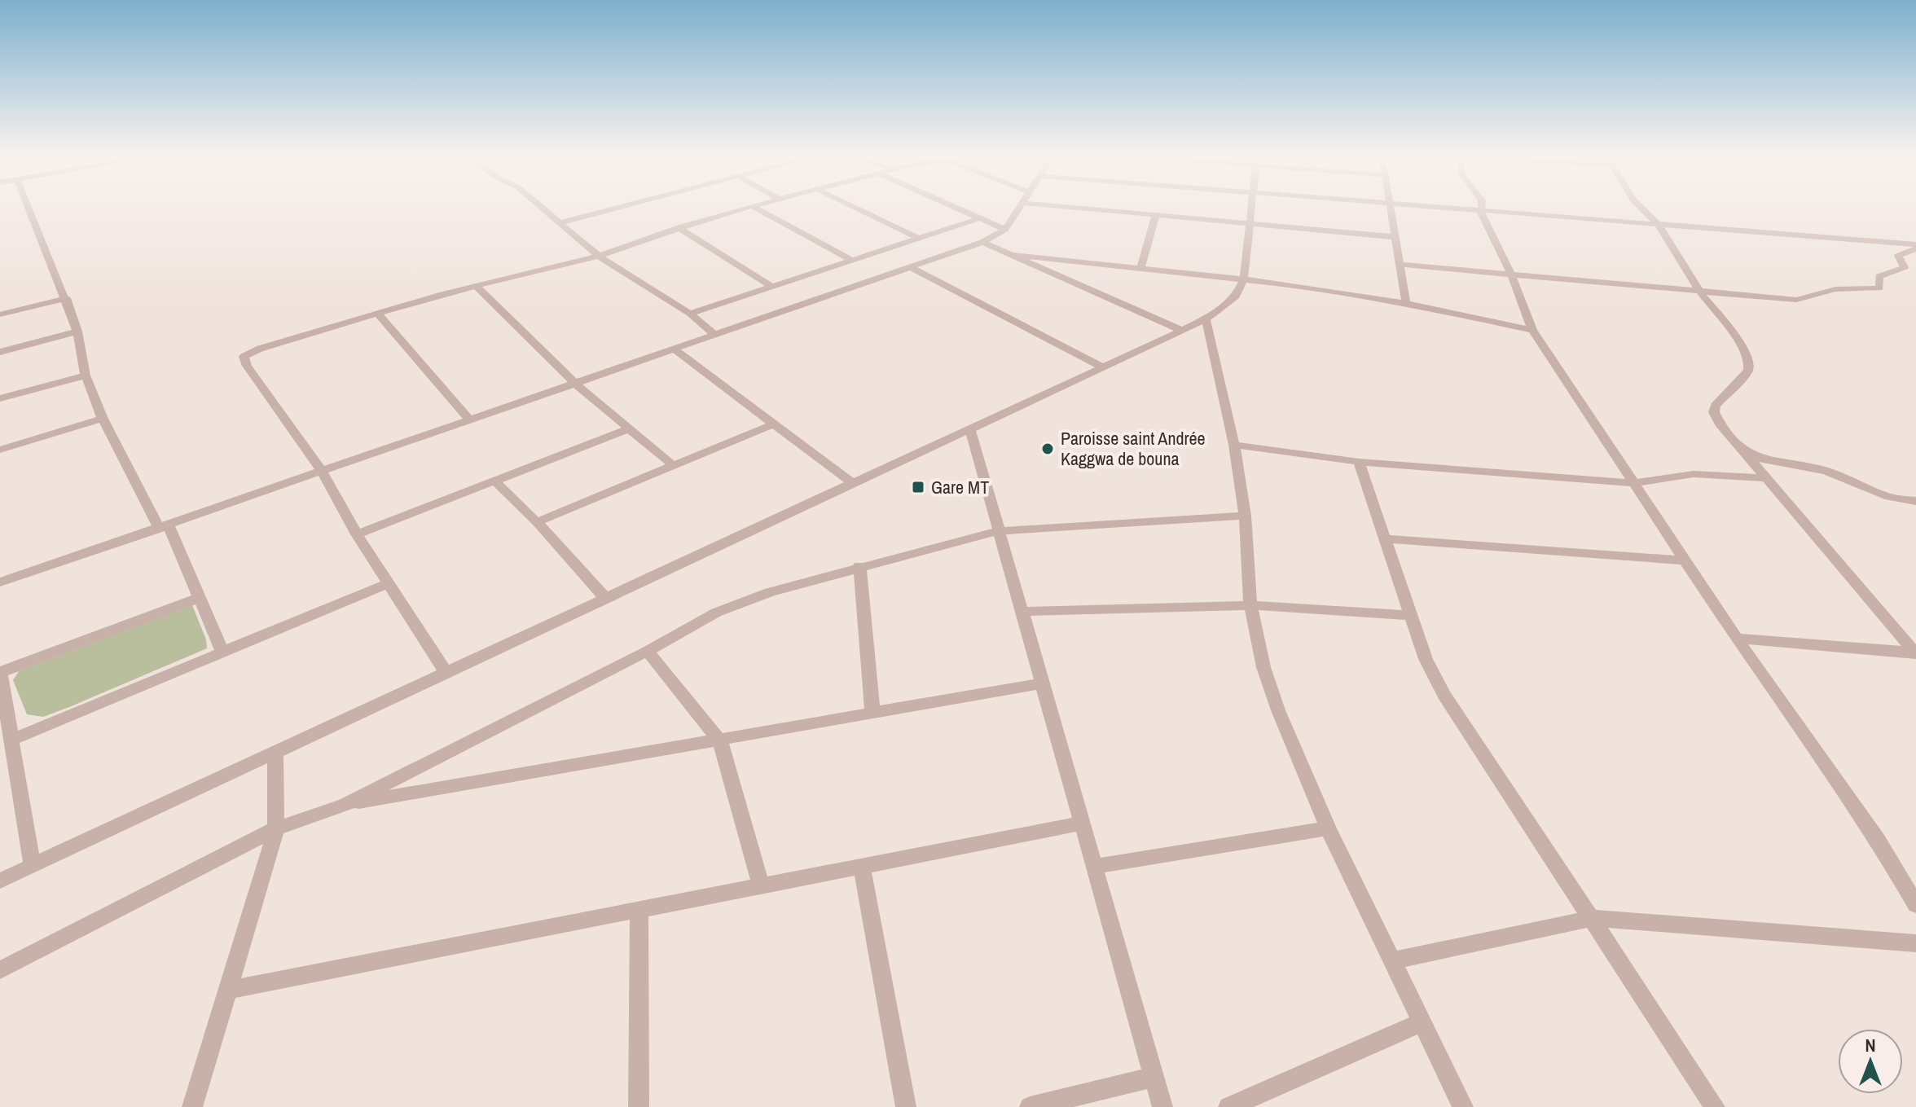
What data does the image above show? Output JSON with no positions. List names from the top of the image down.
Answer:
{
  "places": {
    "other": ["Paroisse saint Andrée Kaggwa de bouna"],
    "transit": ["Gare MT"]
  },
  "north": "top"
}
